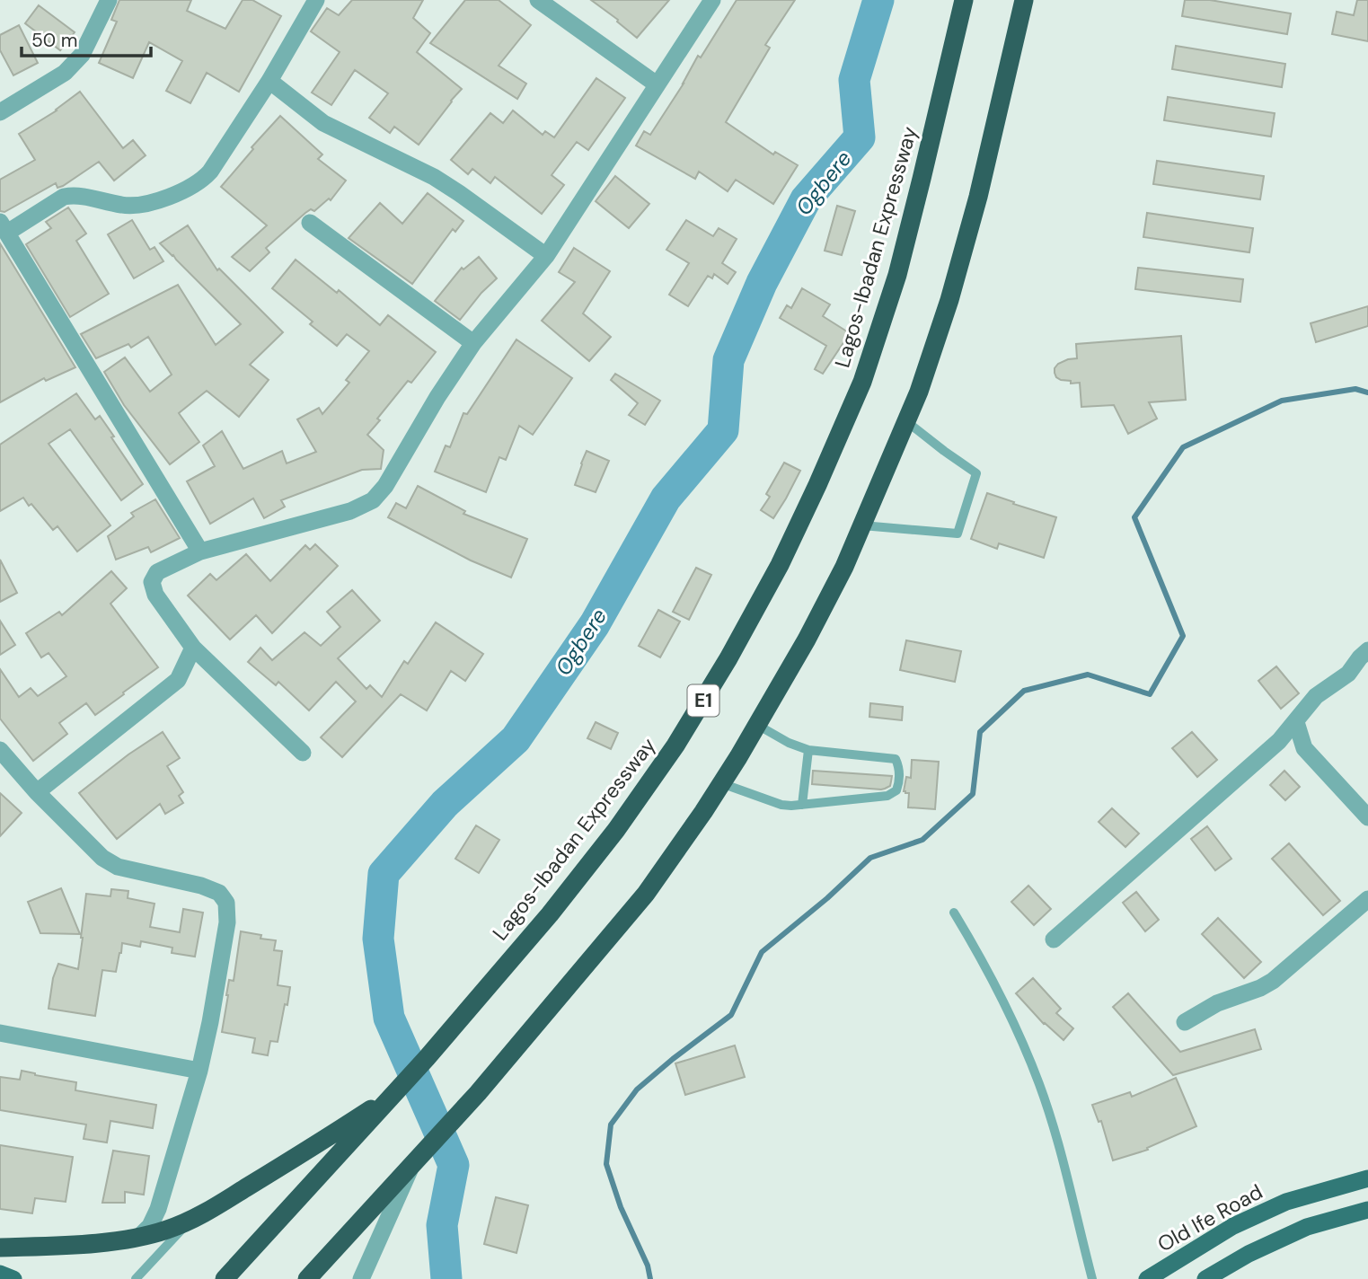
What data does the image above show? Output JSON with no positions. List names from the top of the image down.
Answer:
{
  "streets": {
    "highway": ["Lagos-Ibadan Expressway", "E1"],
    "main road": ["Old Ife Road"]
  },
  "water": ["Ogbere"],
  "scale_bar": "50 m"
}
